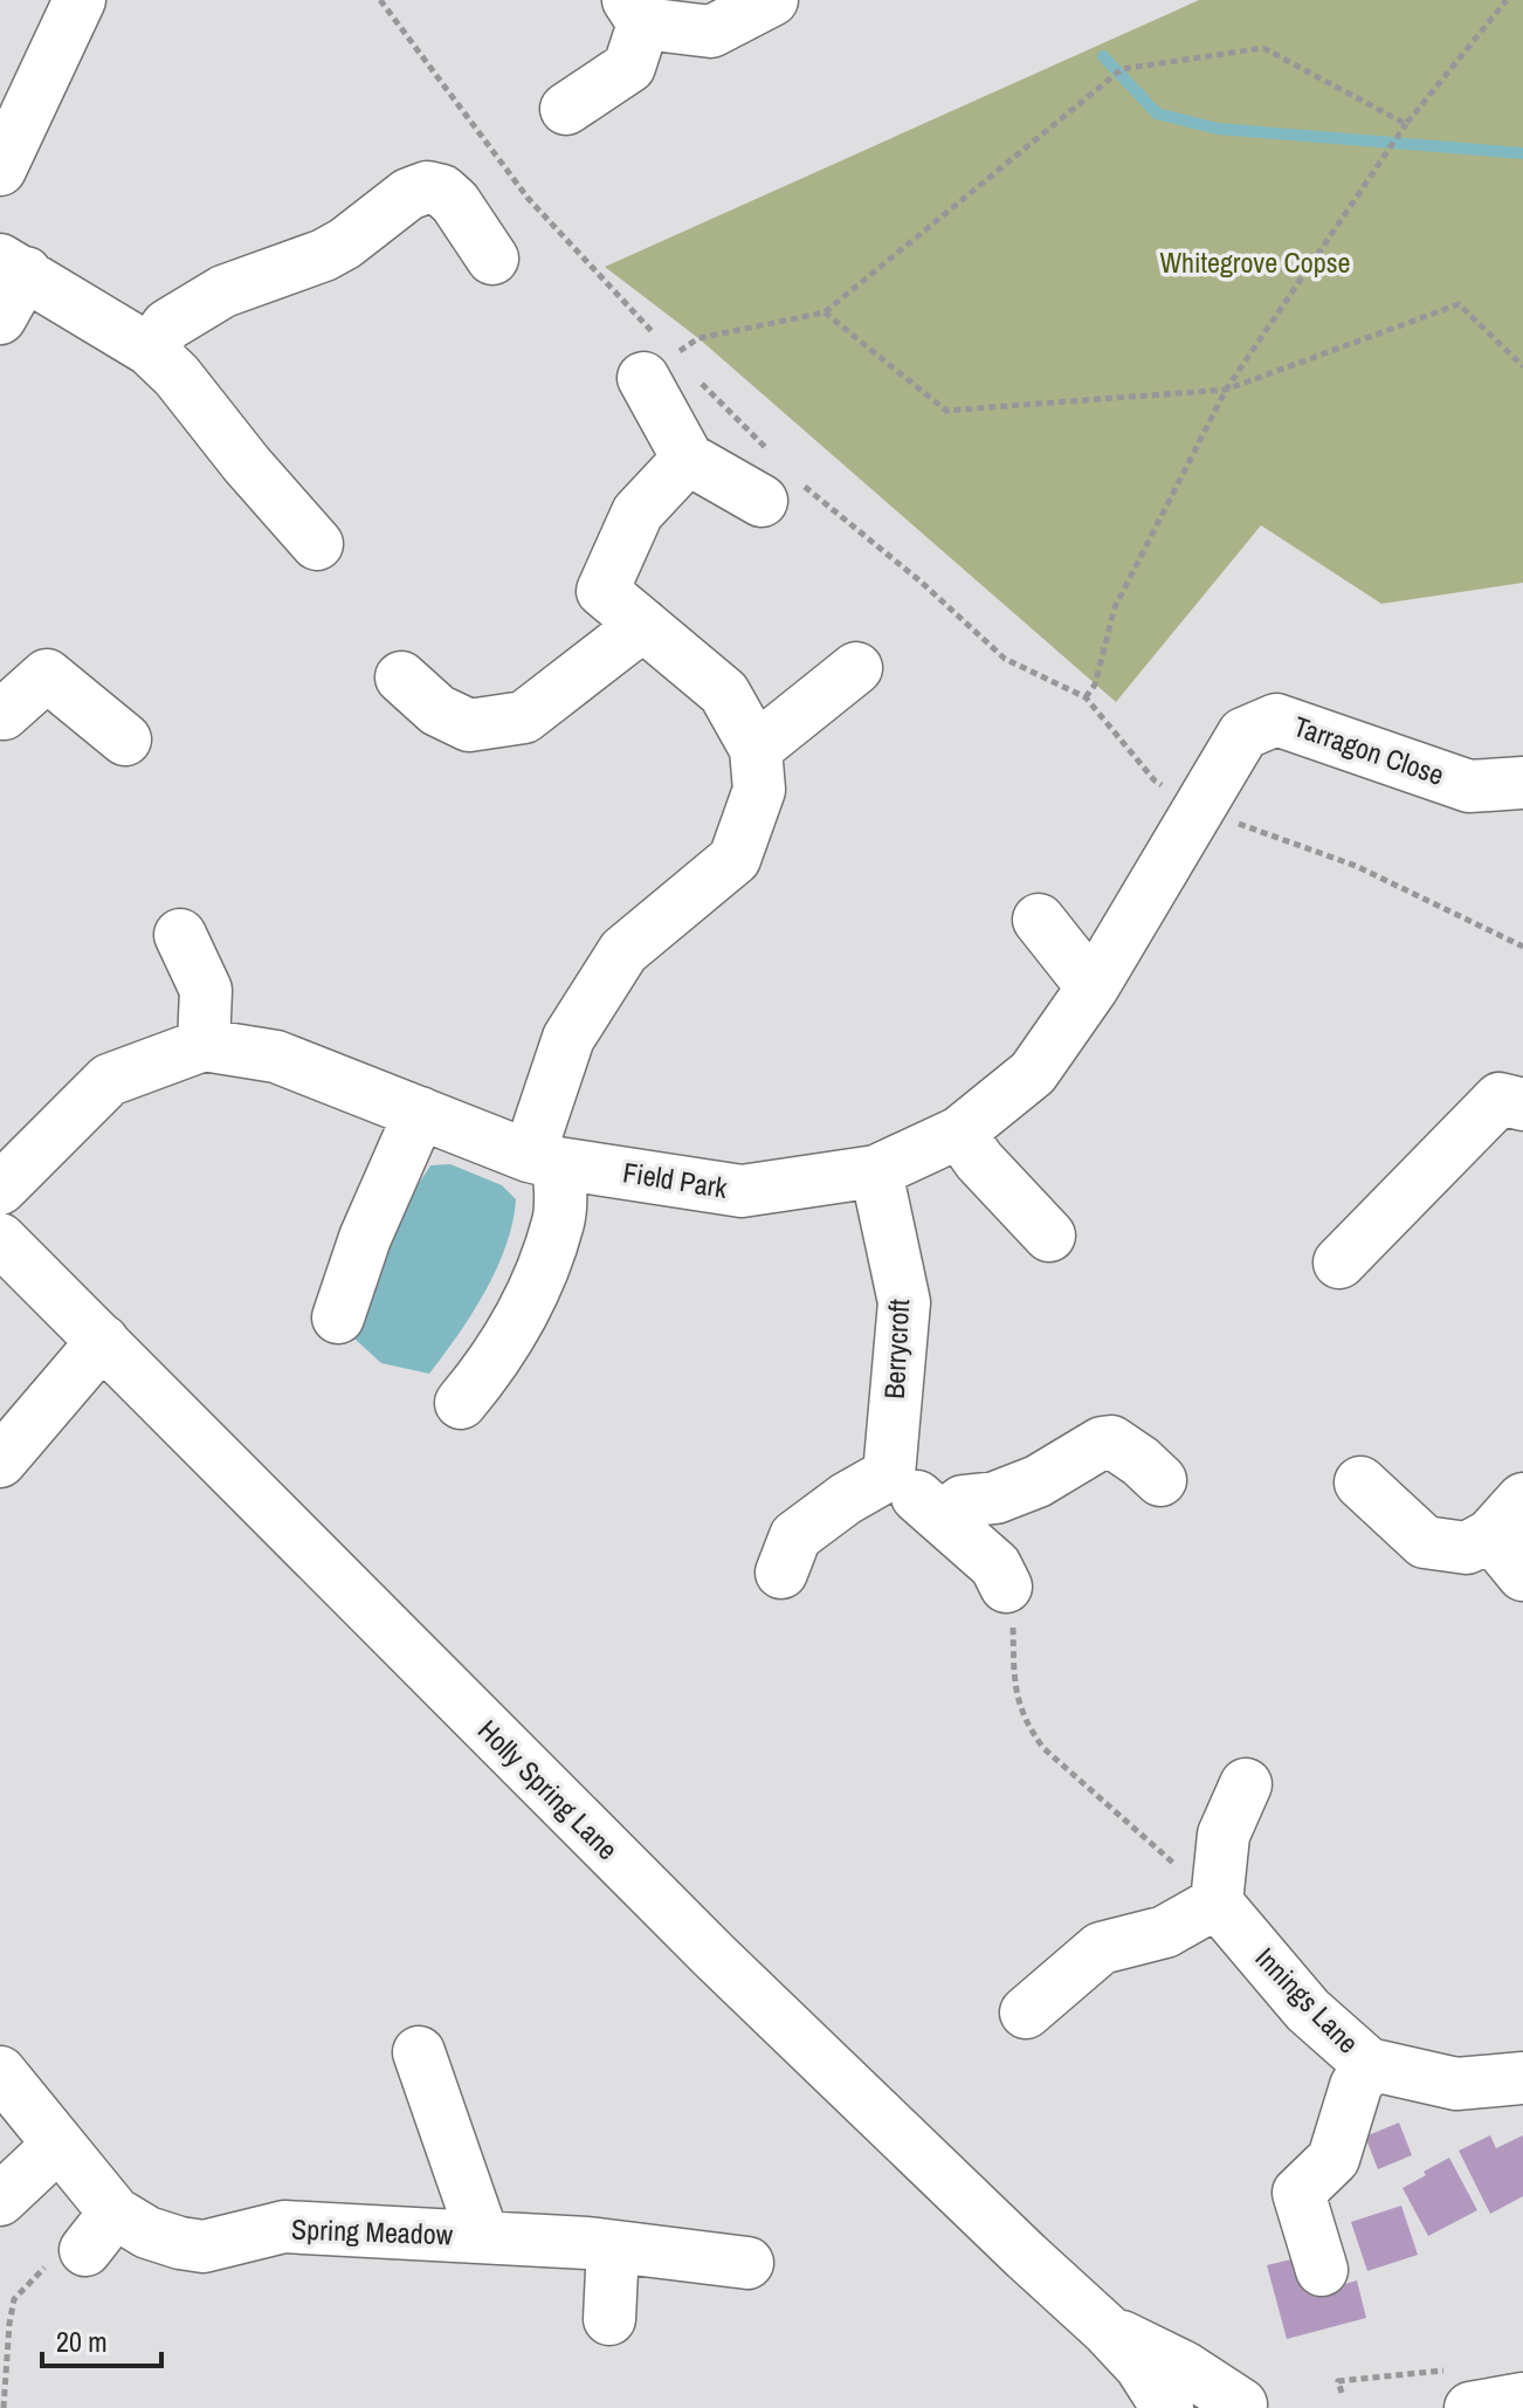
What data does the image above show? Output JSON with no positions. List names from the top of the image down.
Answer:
{
  "streets": {
    "street": [
      "Tarragon Close",
      "Field Park",
      "Berrycroft",
      "Holly Spring Lane",
      "Innings Lane",
      "Spring Meadow"
    ]
  },
  "crossings": [
    ["Tarragon Close", "Field Park"],
    ["Field Park", "Berrycroft"]
  ],
  "parks": ["Whitegrove Copse"],
  "scale_bar": "20 m"
}
